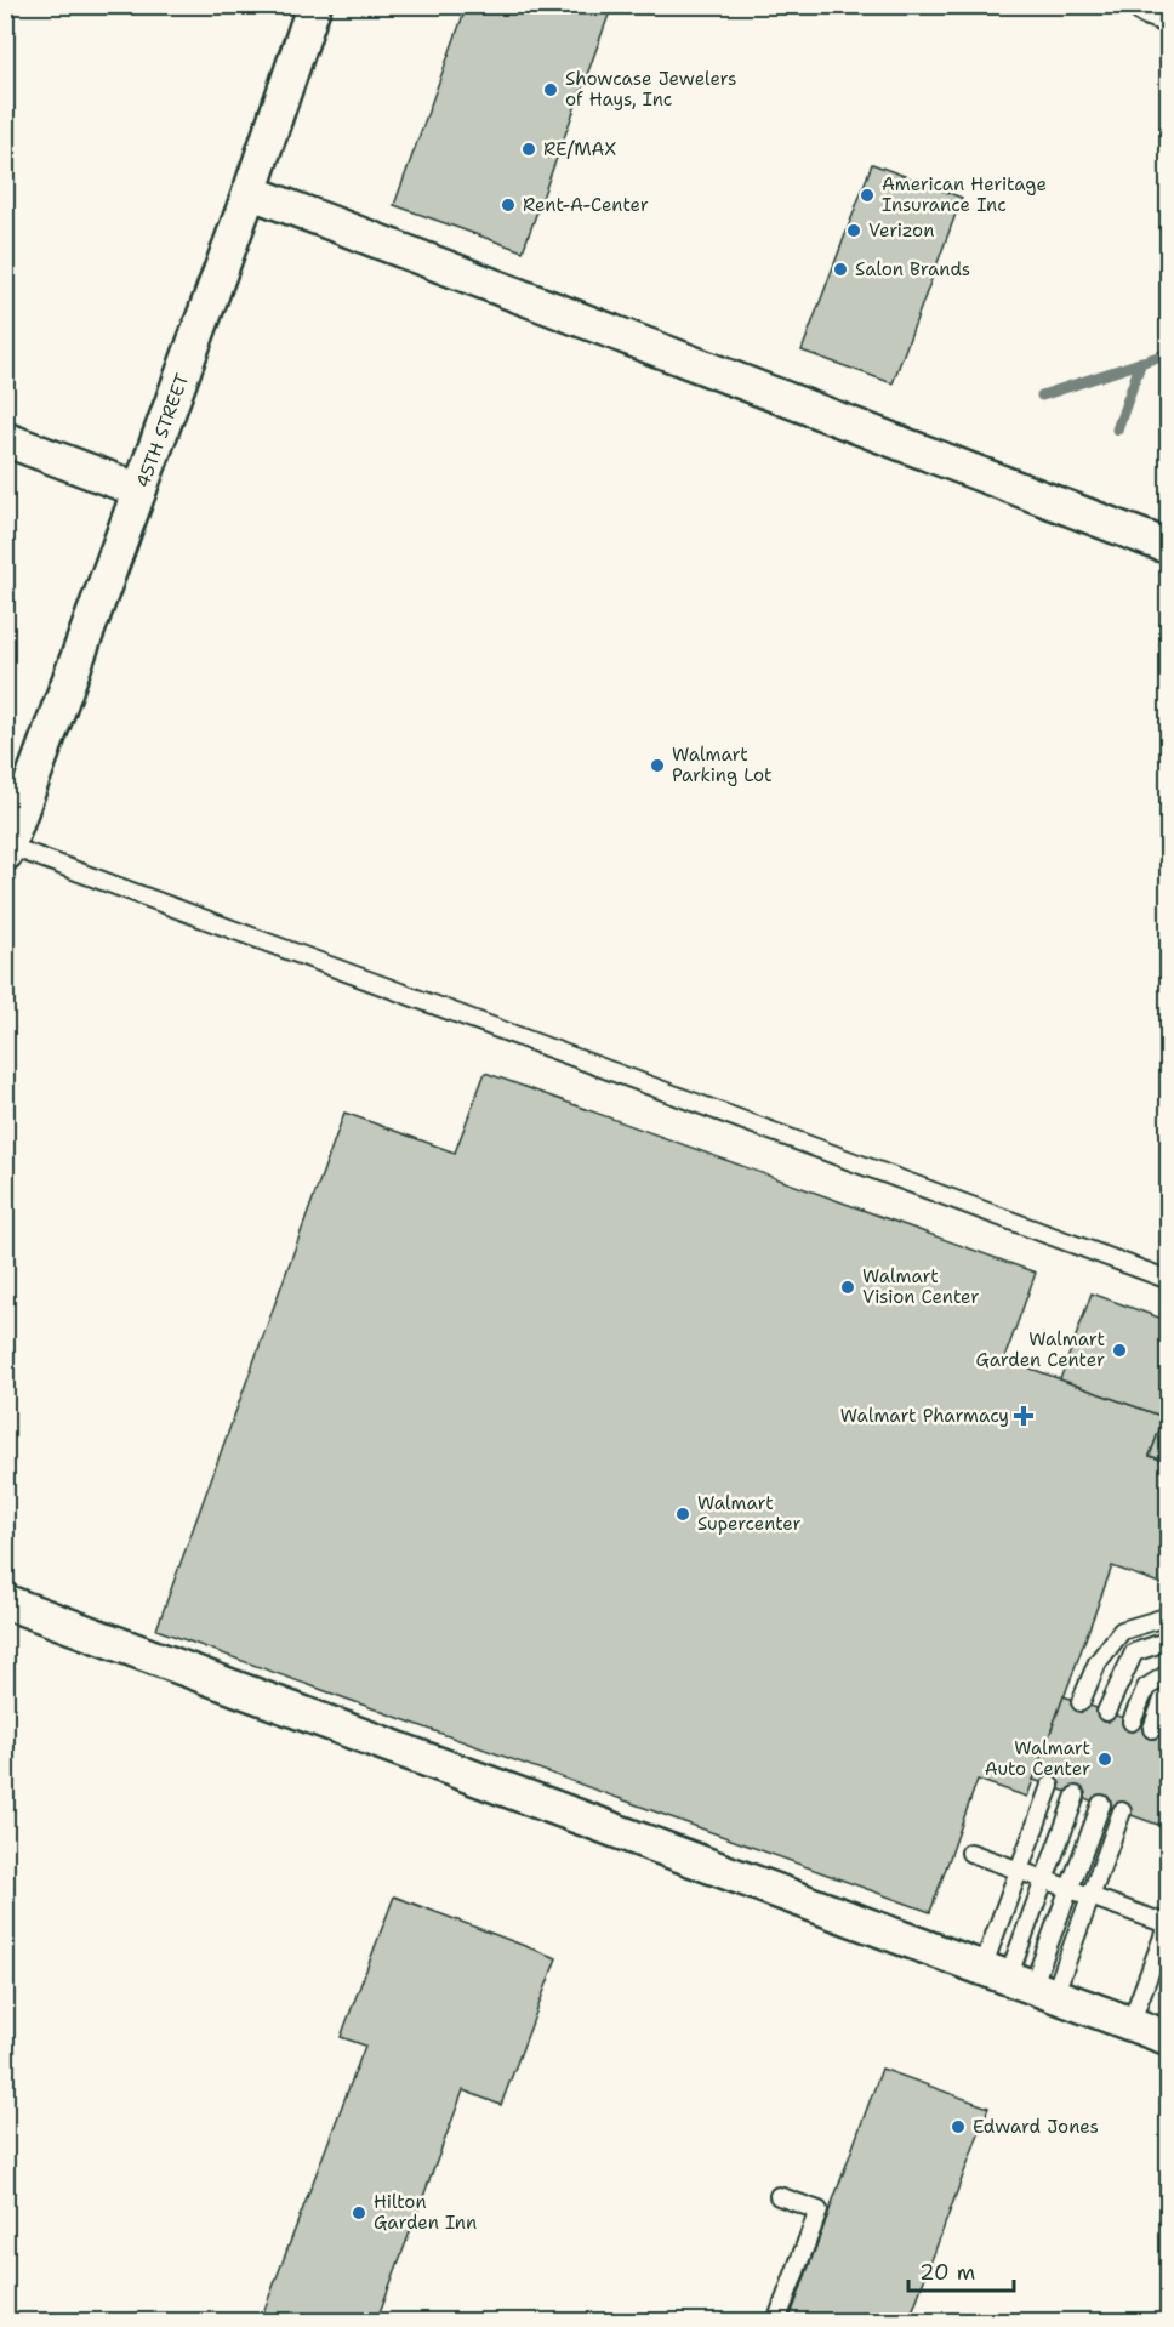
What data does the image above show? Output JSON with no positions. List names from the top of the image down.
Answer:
{
  "streets": {
    "street": ["45TH STREET"]
  },
  "places": {
    "other": [
      "Showcase Jewelers of Hays, Inc",
      "RE/MAX",
      "American Heritage Insurance Inc",
      "Rent-A-Center",
      "Verizon",
      "Salon Brands",
      "Walmart Parking Lot",
      "Walmart Vision Center",
      "Walmart Garden Center",
      "Walmart Supercenter",
      "Walmart Auto Center",
      "Edward Jones",
      "Hilton Garden Inn"
    ],
    "health": ["Walmart Pharmacy"]
  },
  "scale_bar": "20 m"
}
